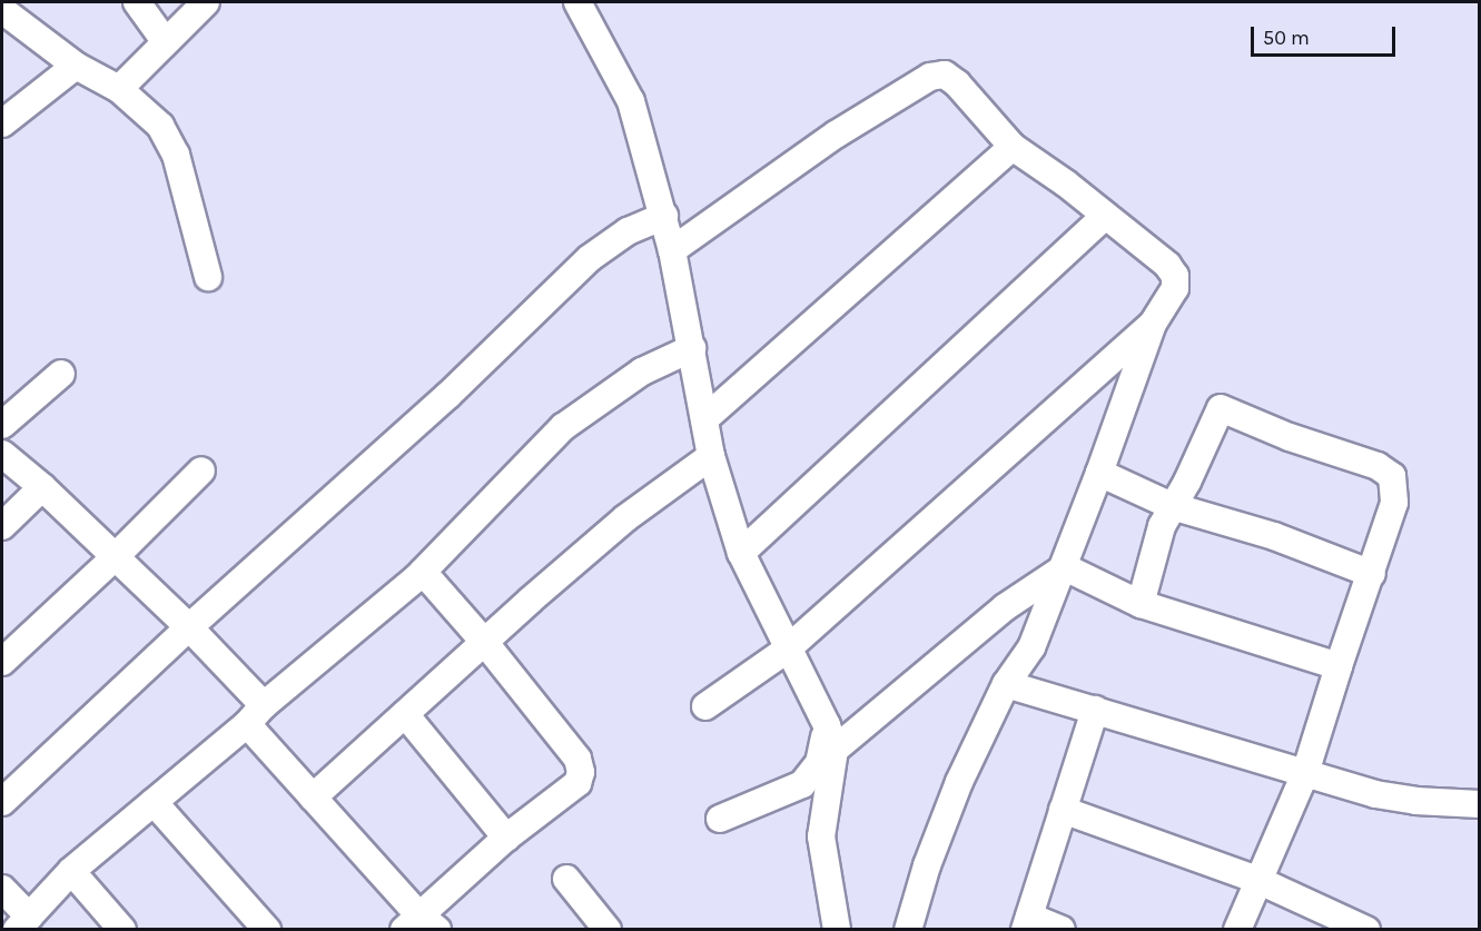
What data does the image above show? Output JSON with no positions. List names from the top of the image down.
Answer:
{
  "scale_bar": "50 m"
}
